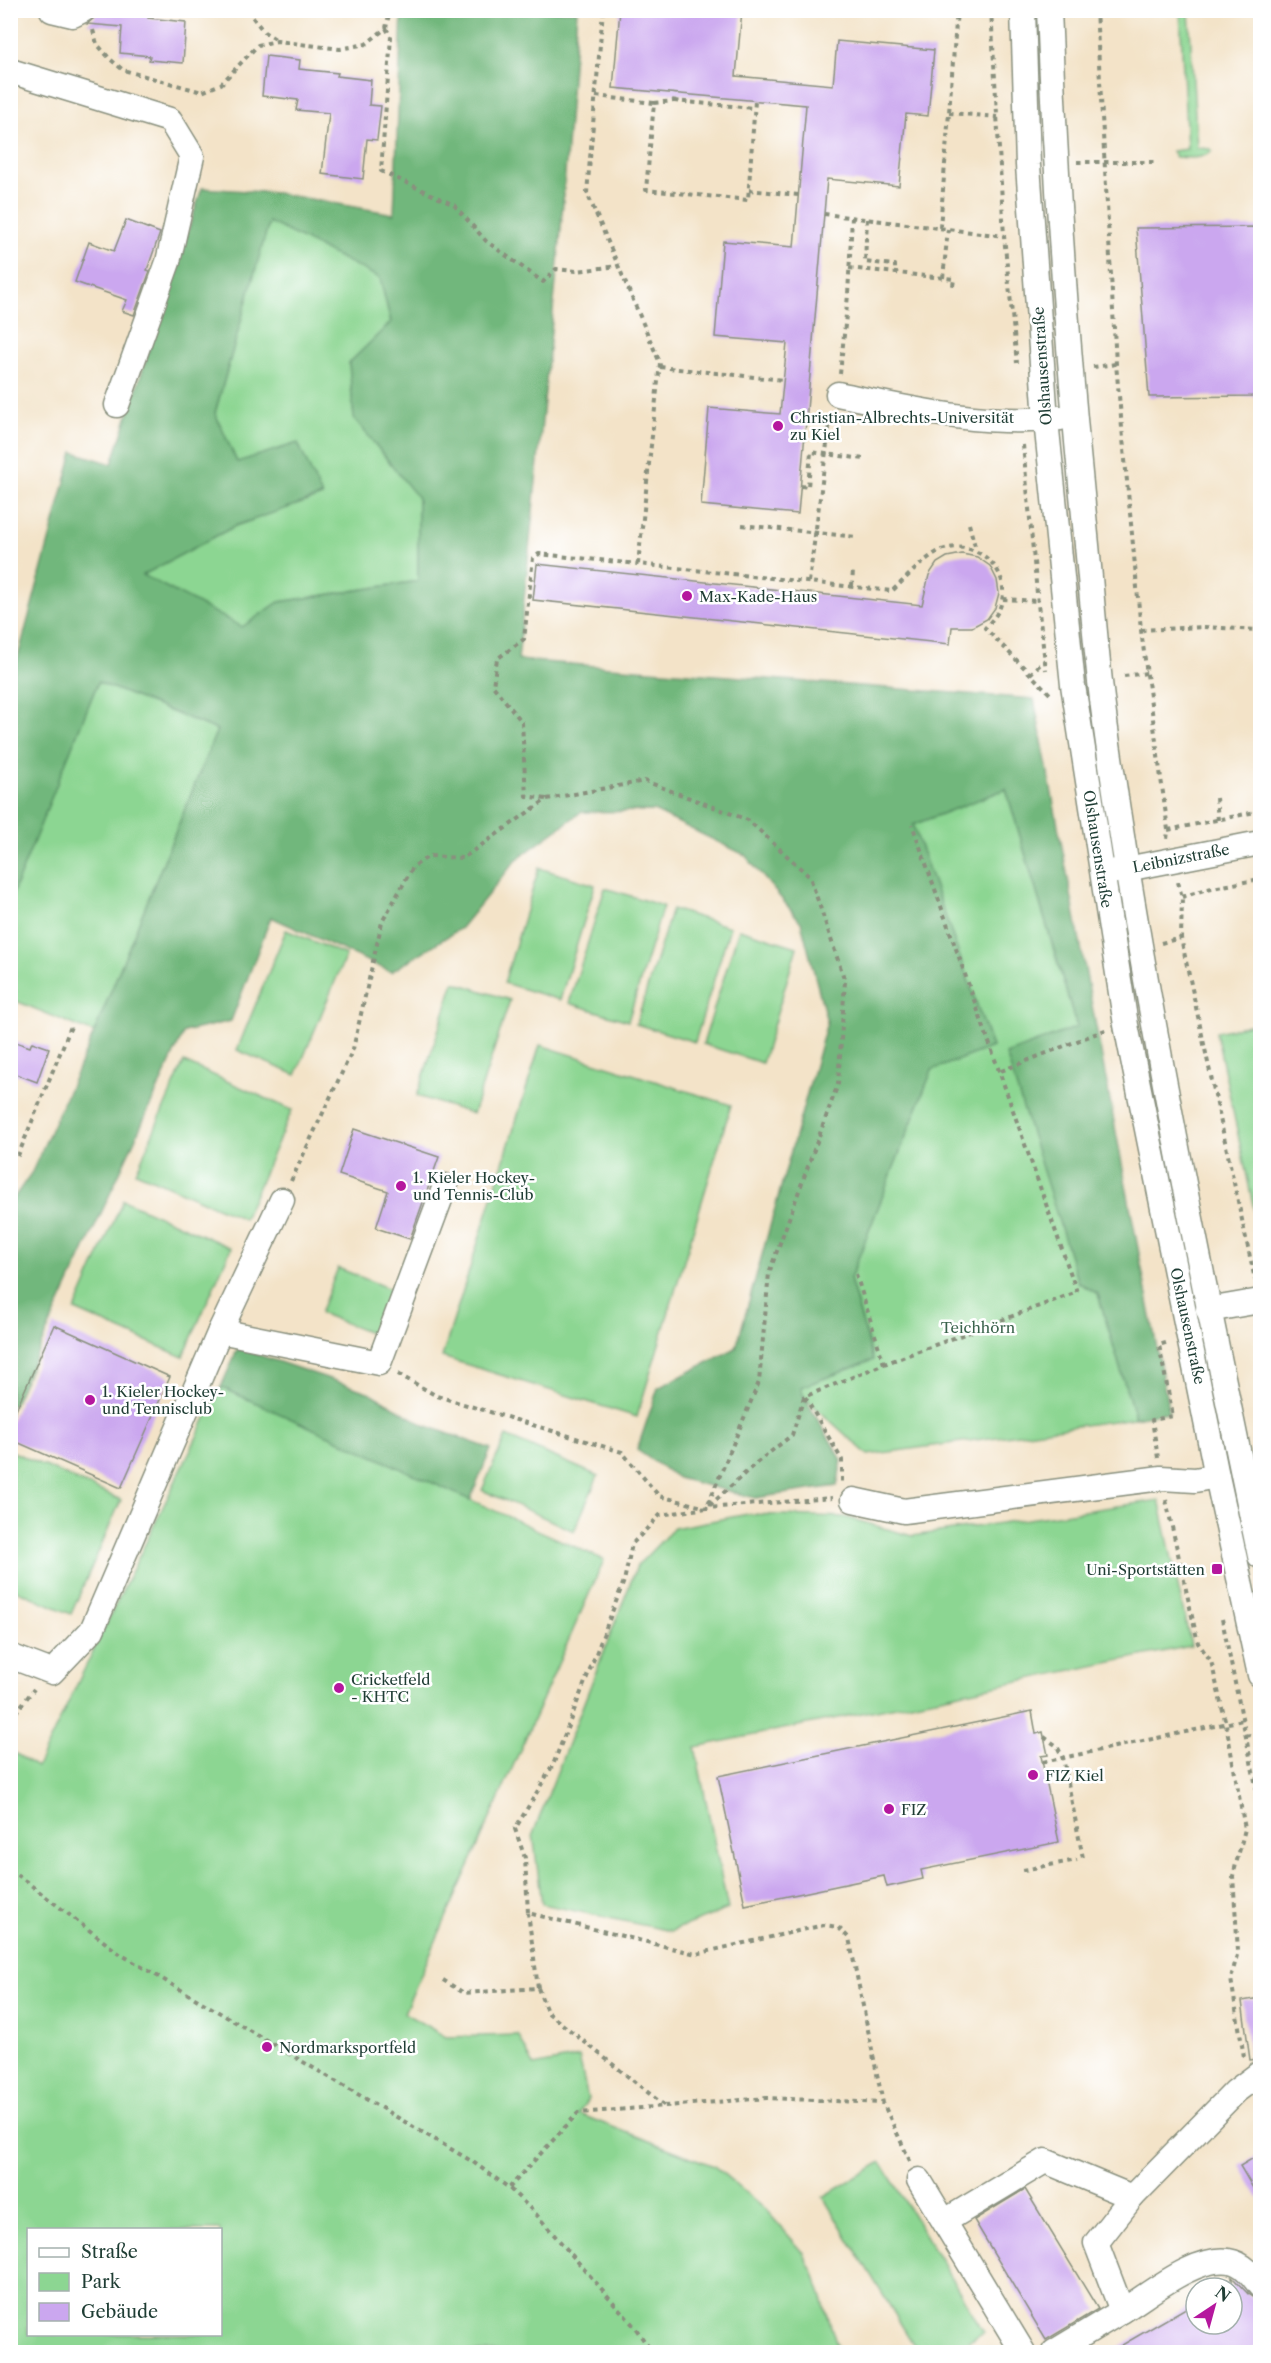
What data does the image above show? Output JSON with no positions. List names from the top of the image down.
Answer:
{
  "streets": {
    "street": ["Olshausenstraße", "Leibnizstraße"]
  },
  "crossings": [
    ["Olshausenstraße", "Leibnizstraße"]
  ],
  "parks": ["Teichhörn"],
  "places": {
    "other": [
      "Christian-Albrechts-Universität zu Kiel",
      "Max-Kade-Haus",
      "1. Kieler Hockey- und Tennis-Club",
      "1. Kieler Hockey- und Tennisclub",
      "Cricketfeld - KHTC",
      "FIZ Kiel",
      "FIZ",
      "Nordmarksportfeld"
    ],
    "transit": ["Uni-Sportstätten"]
  },
  "legend": ["Straße", "Park", "Gebäude"],
  "north": "top right"
}
